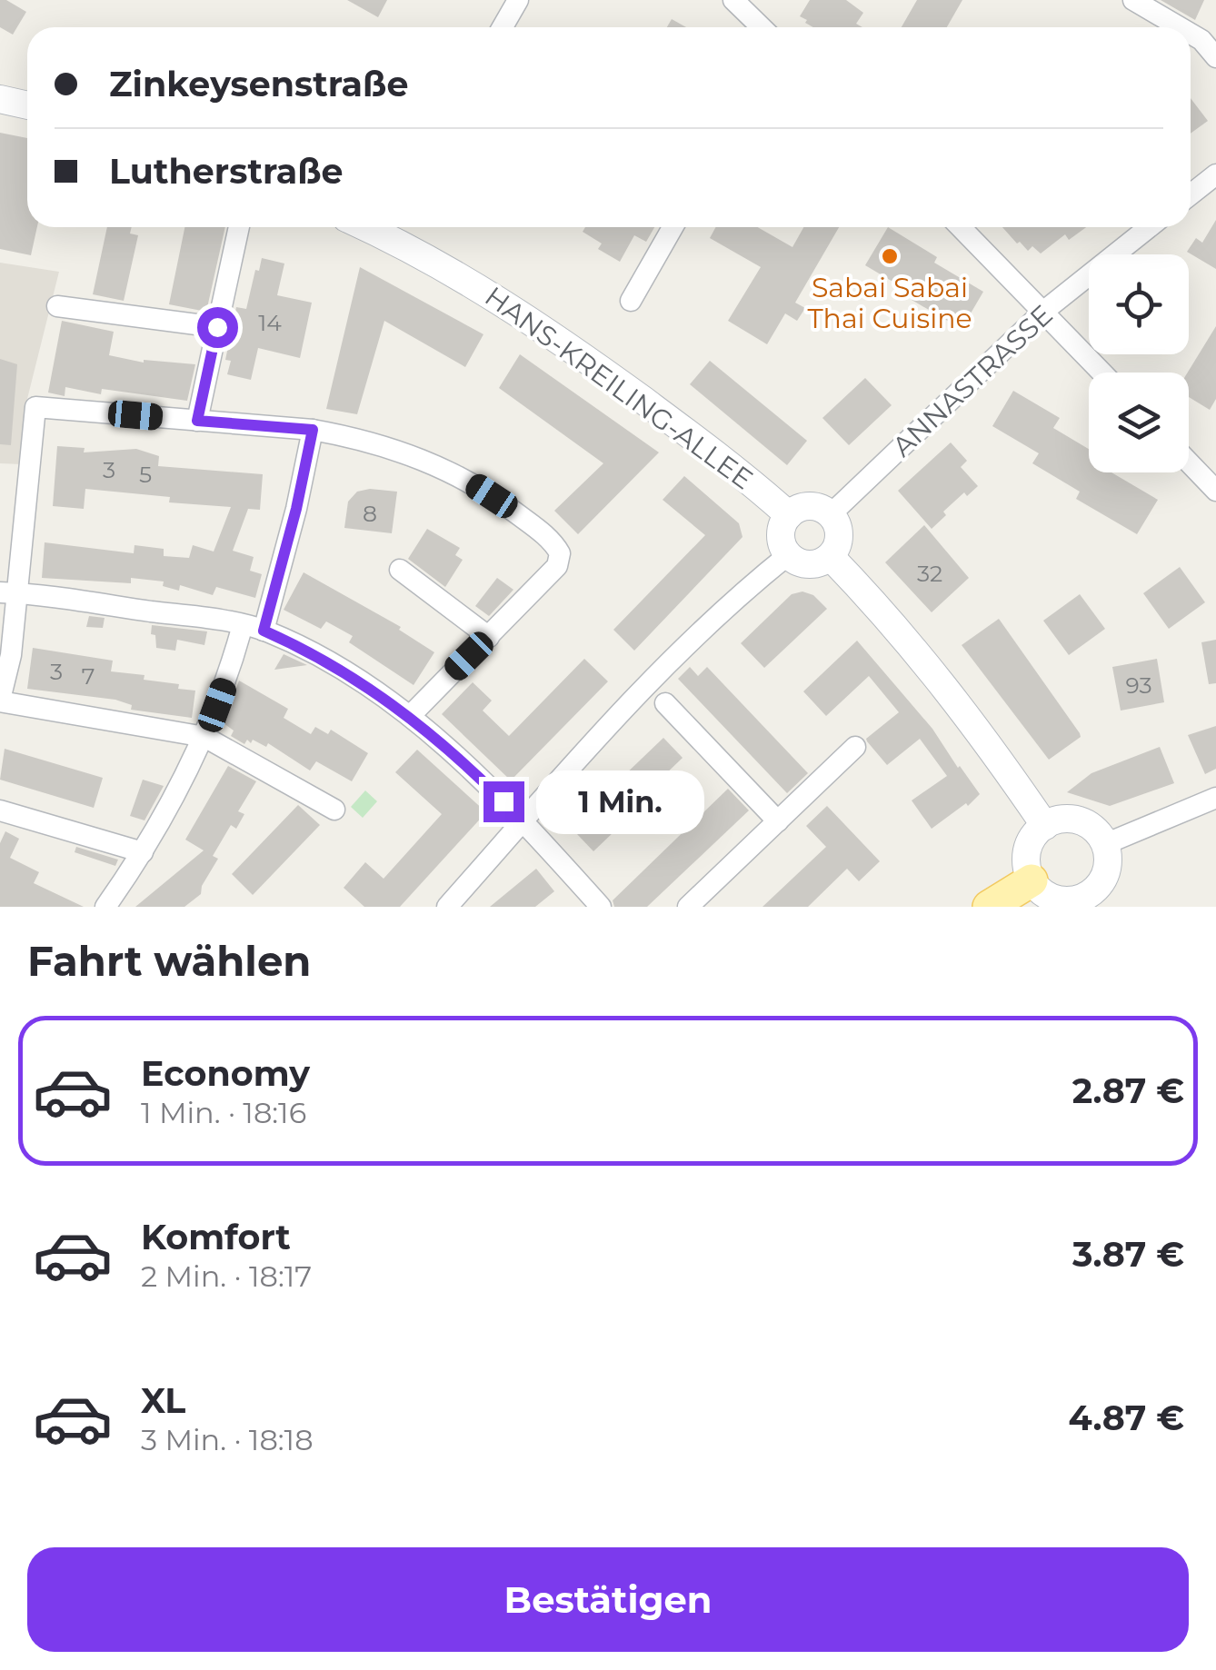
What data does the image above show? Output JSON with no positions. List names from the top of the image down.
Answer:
{
  "streets": {
    "street": ["ANNASTRASSE", "HANS-KREILING-ALLEE"]
  },
  "crossings": [
    ["ANNASTRASSE", "HANS-KREILING-ALLEE"]
  ],
  "places": ["Sabai Sabai Thai Cuisine"],
  "house_numbers": [
    "14",
    "3",
    "5",
    "8",
    "32",
    "3",
    "7",
    "93"
  ],
  "page": {
    "banner": ["Zinkeysenstraße", "Lutherstraße"],
    "bubble": "1 Min.",
    "heading": "Fahrt wählen",
    "list": [
      {
        "name": "Economy",
        "note": "1 Min. · 18:16",
        "value": "2.87 €"
      },
      {
        "name": "Komfort",
        "note": "2 Min. · 18:17",
        "value": "3.87 €"
      },
      {
        "name": "XL",
        "note": "3 Min. · 18:18",
        "value": "4.87 €"
      }
    ],
    "buttons": "Bestätigen"
  }
}
